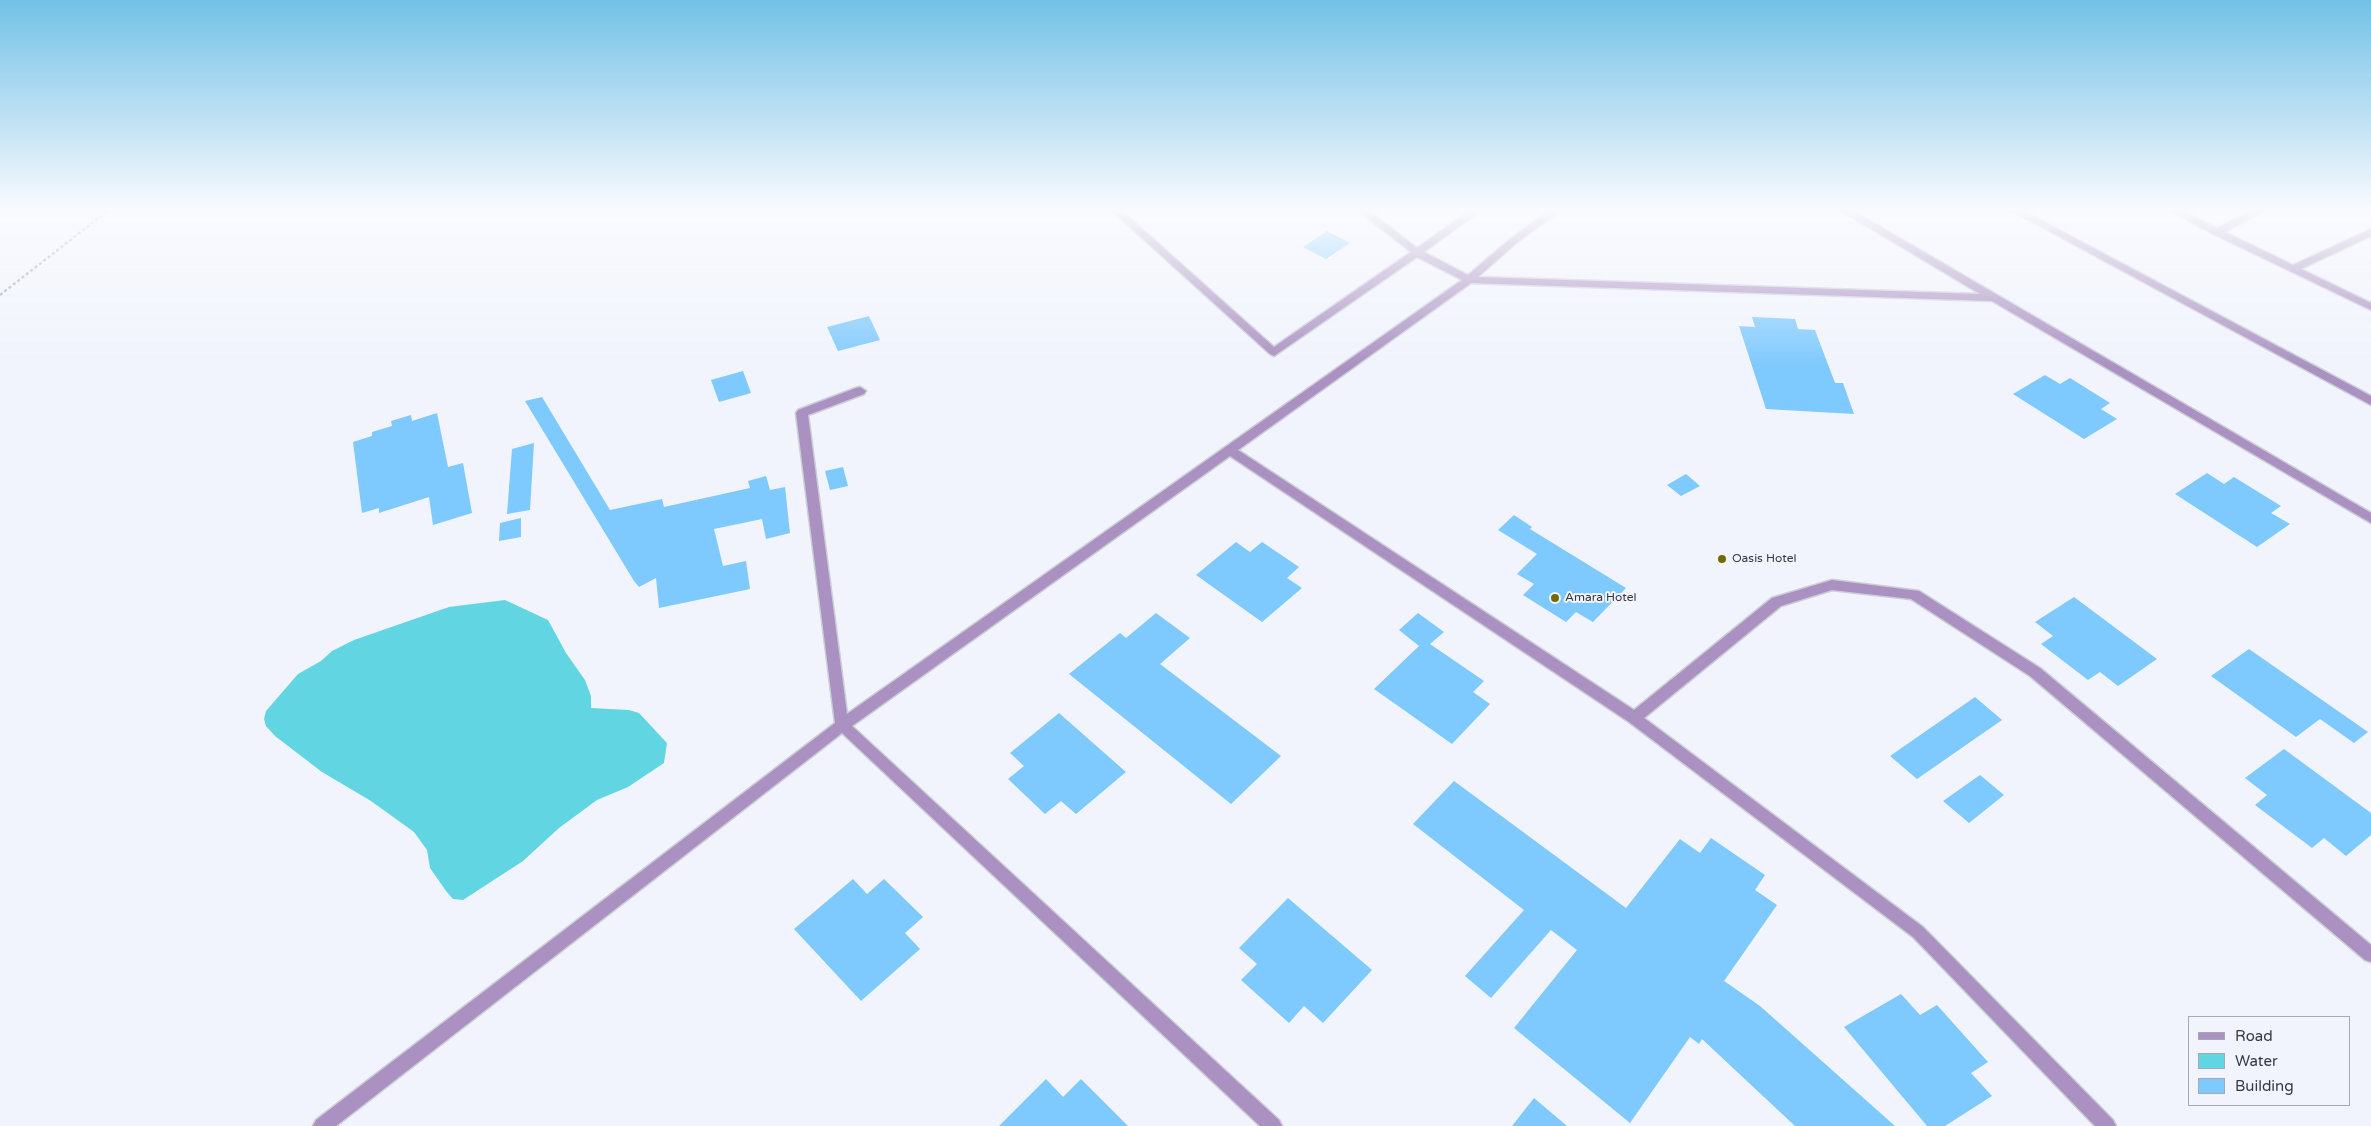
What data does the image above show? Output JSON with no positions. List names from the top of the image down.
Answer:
{
  "places": ["Oasis Hotel", "Amara Hotel"],
  "legend": ["Road", "Water", "Building"]
}
